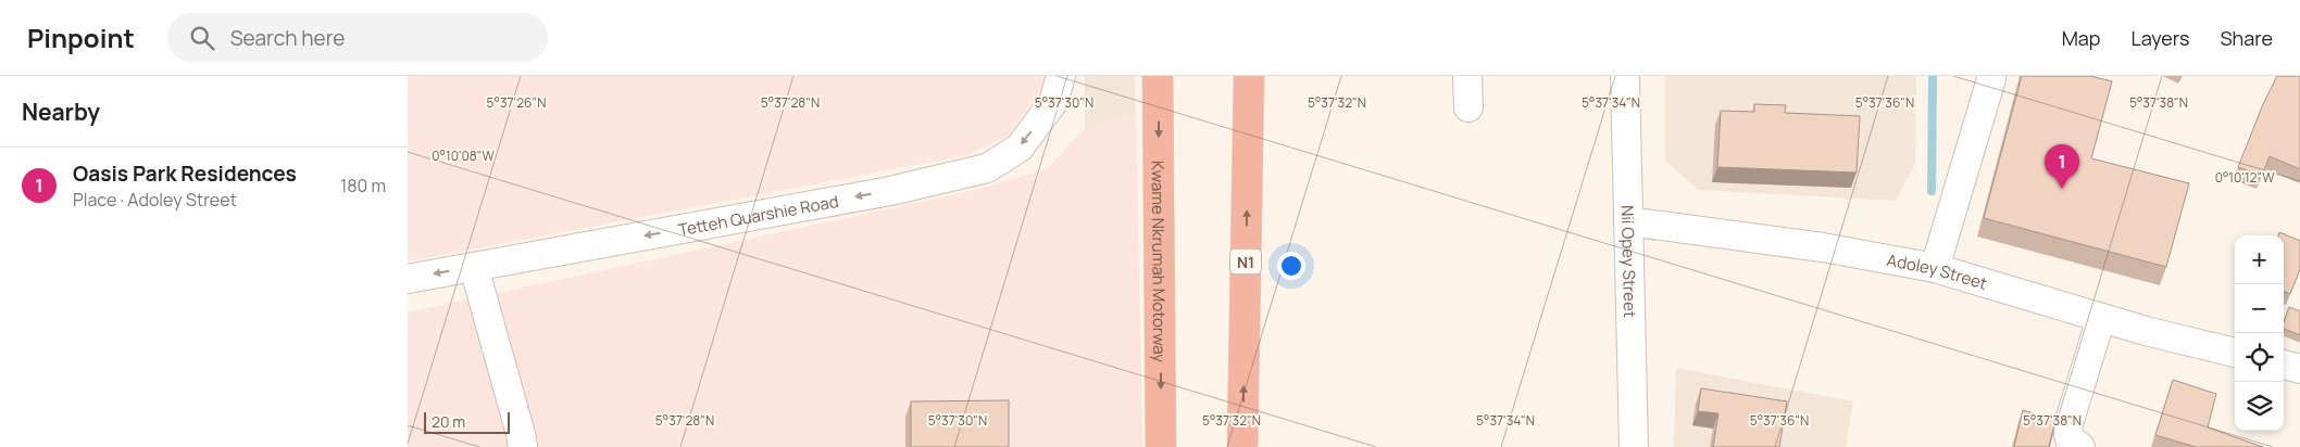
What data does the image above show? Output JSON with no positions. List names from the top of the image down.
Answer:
{
  "streets": {
    "highway": ["Kwame Nkrumah Motorway", "N1"],
    "street": ["Tetteh Quarshie Road", "Nii Opey Street", "Adoley Street"]
  },
  "crossings": [
    ["Nii Opey Street", "Adoley Street"]
  ],
  "one_way": ["Tetteh Quarshie Road"],
  "scale_bar": "20 m",
  "page": {
    "header": "Pinpoint",
    "search": "Search here",
    "nav": ["Map", "Layers", "Share"],
    "heading": "Nearby",
    "pins": "1",
    "list": [
      {
        "mark": "1",
        "name": "Oasis Park Residences",
        "note": "Place · Adoley Street",
        "value": "180 m"
      }
    ],
    "map_buttons": ["+", "−"],
    "scale": "20 m"
  },
  "coordinates": [
    "5°37'26\"N",
    "5°37'28\"N",
    "5°37'30\"N",
    "5°37'32\"N",
    "5°37'34\"N",
    "5°37'36\"N",
    "5°37'38\"N",
    "0°10'08\"W",
    "0°10'12\"W"
  ]
}
